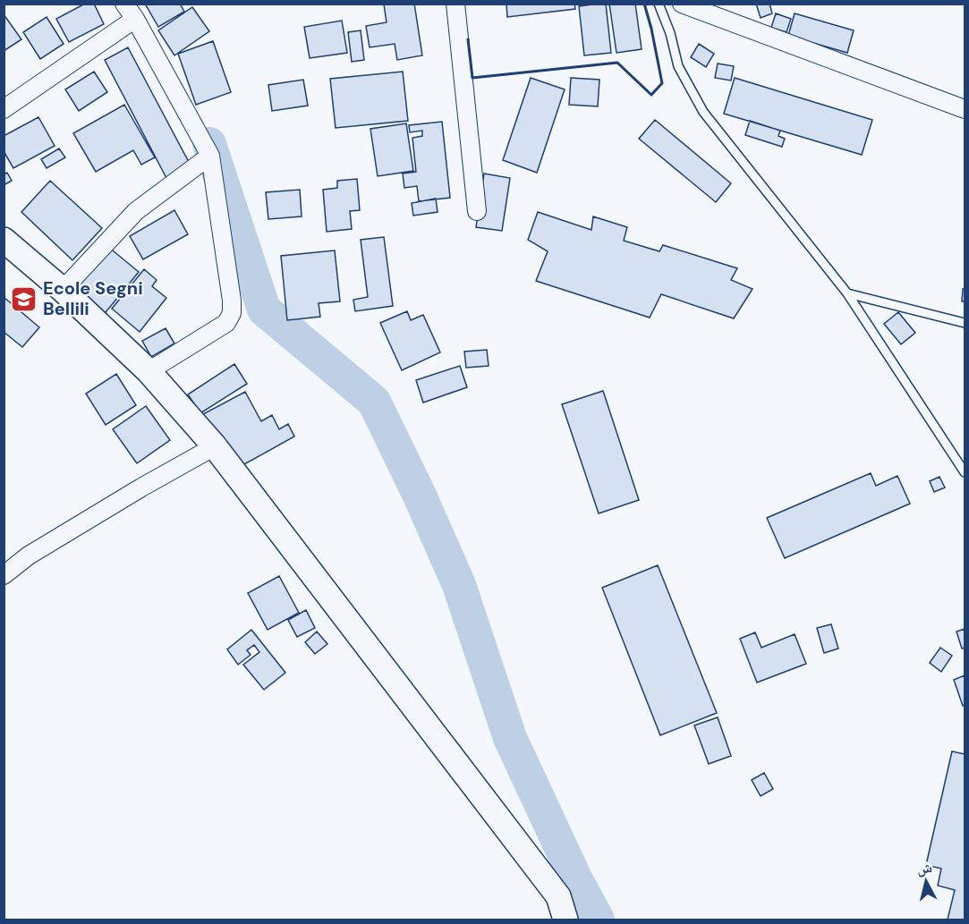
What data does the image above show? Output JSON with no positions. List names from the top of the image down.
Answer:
{
  "places": {
    "school or university": ["Ecole Segni Bellili"]
  },
  "north": "top"
}
